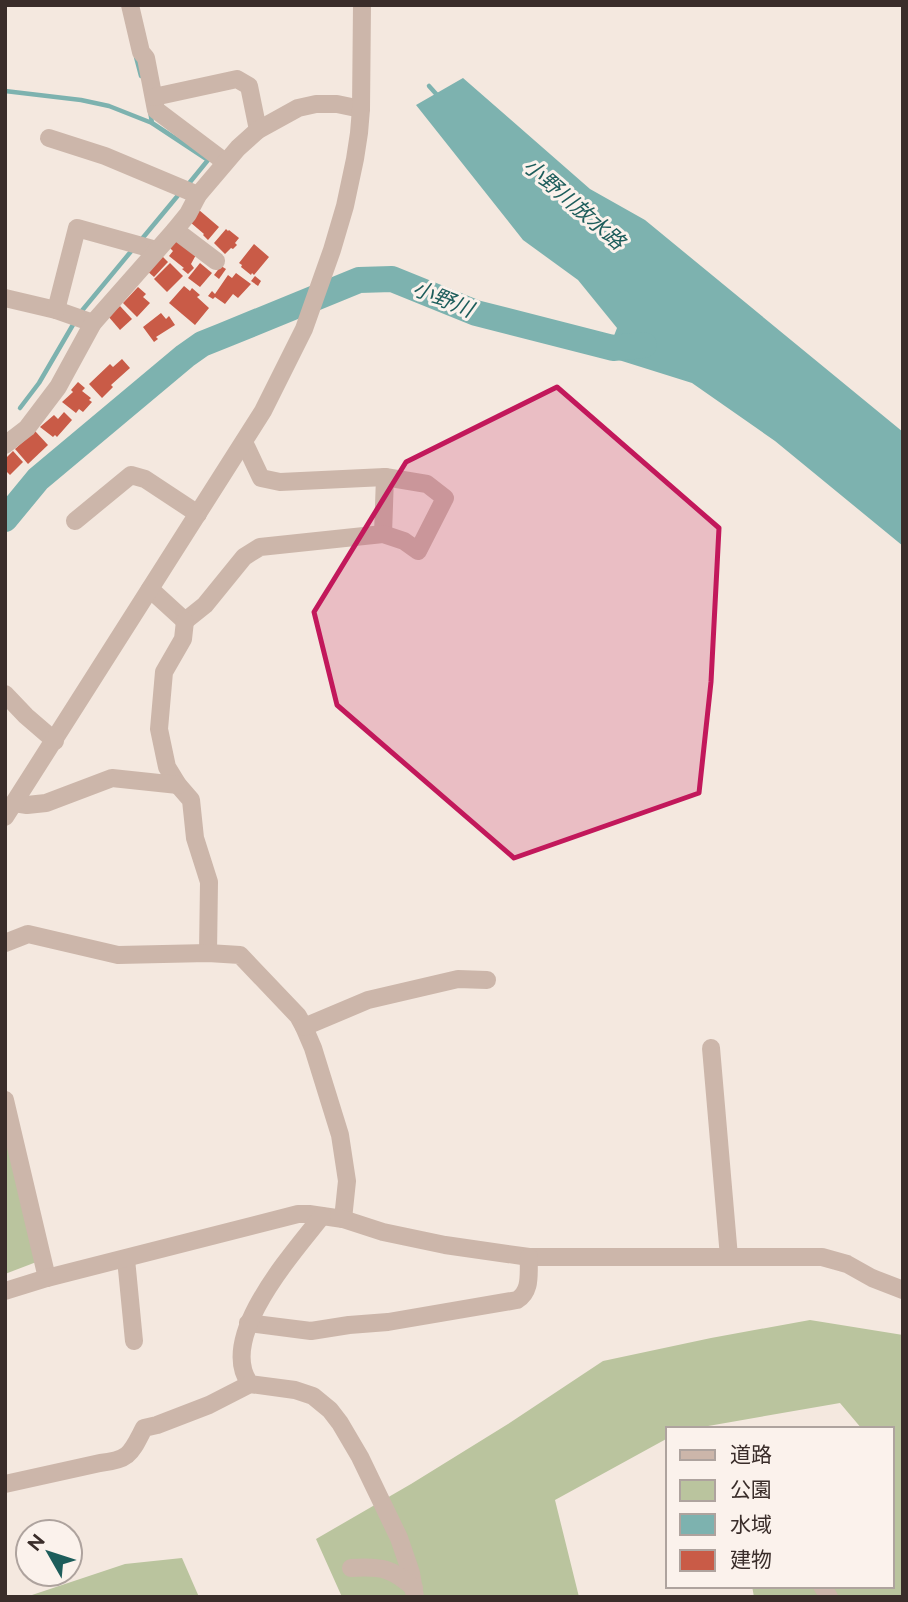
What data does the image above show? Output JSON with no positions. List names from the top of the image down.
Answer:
{
  "water": ["小野川放水路", "小野川"],
  "legend": [
    "道路",
    "公園",
    "水域",
    "建物"
  ],
  "north": "top left"
}
